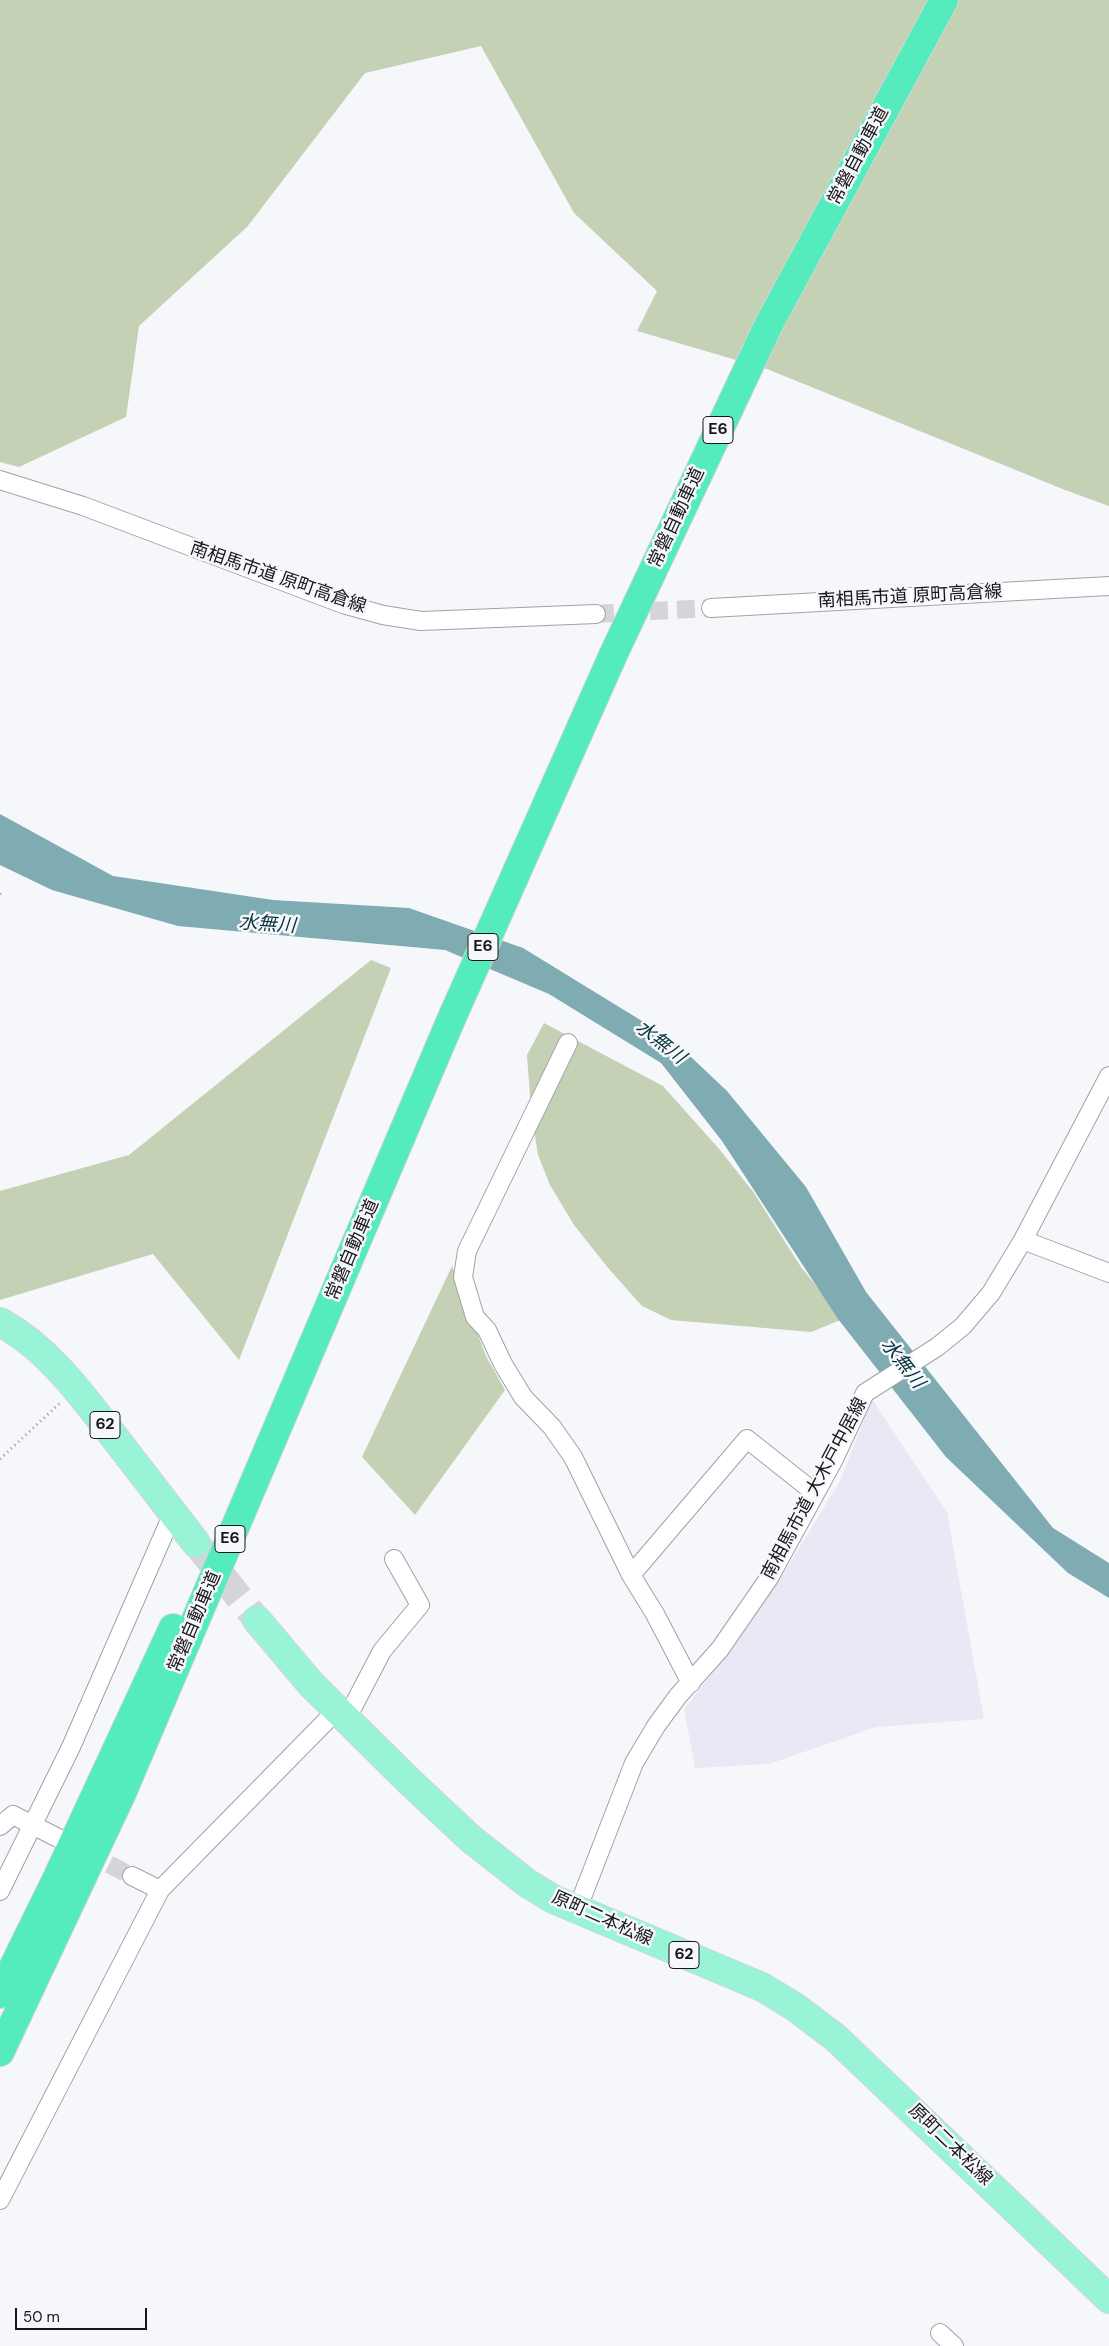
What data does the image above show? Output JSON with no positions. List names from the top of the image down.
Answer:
{
  "streets": {
    "highway": ["常磐自動車道", "E6"],
    "main road": ["62", "原町二本松線"],
    "street": ["南相馬市道 原町高倉線", "南相馬市道 大木戸中居線"]
  },
  "crossings": [
    ["南相馬市道 大木戸中居線", "原町二本松線"]
  ],
  "water": ["水無川"],
  "scale_bar": "50 m"
}
